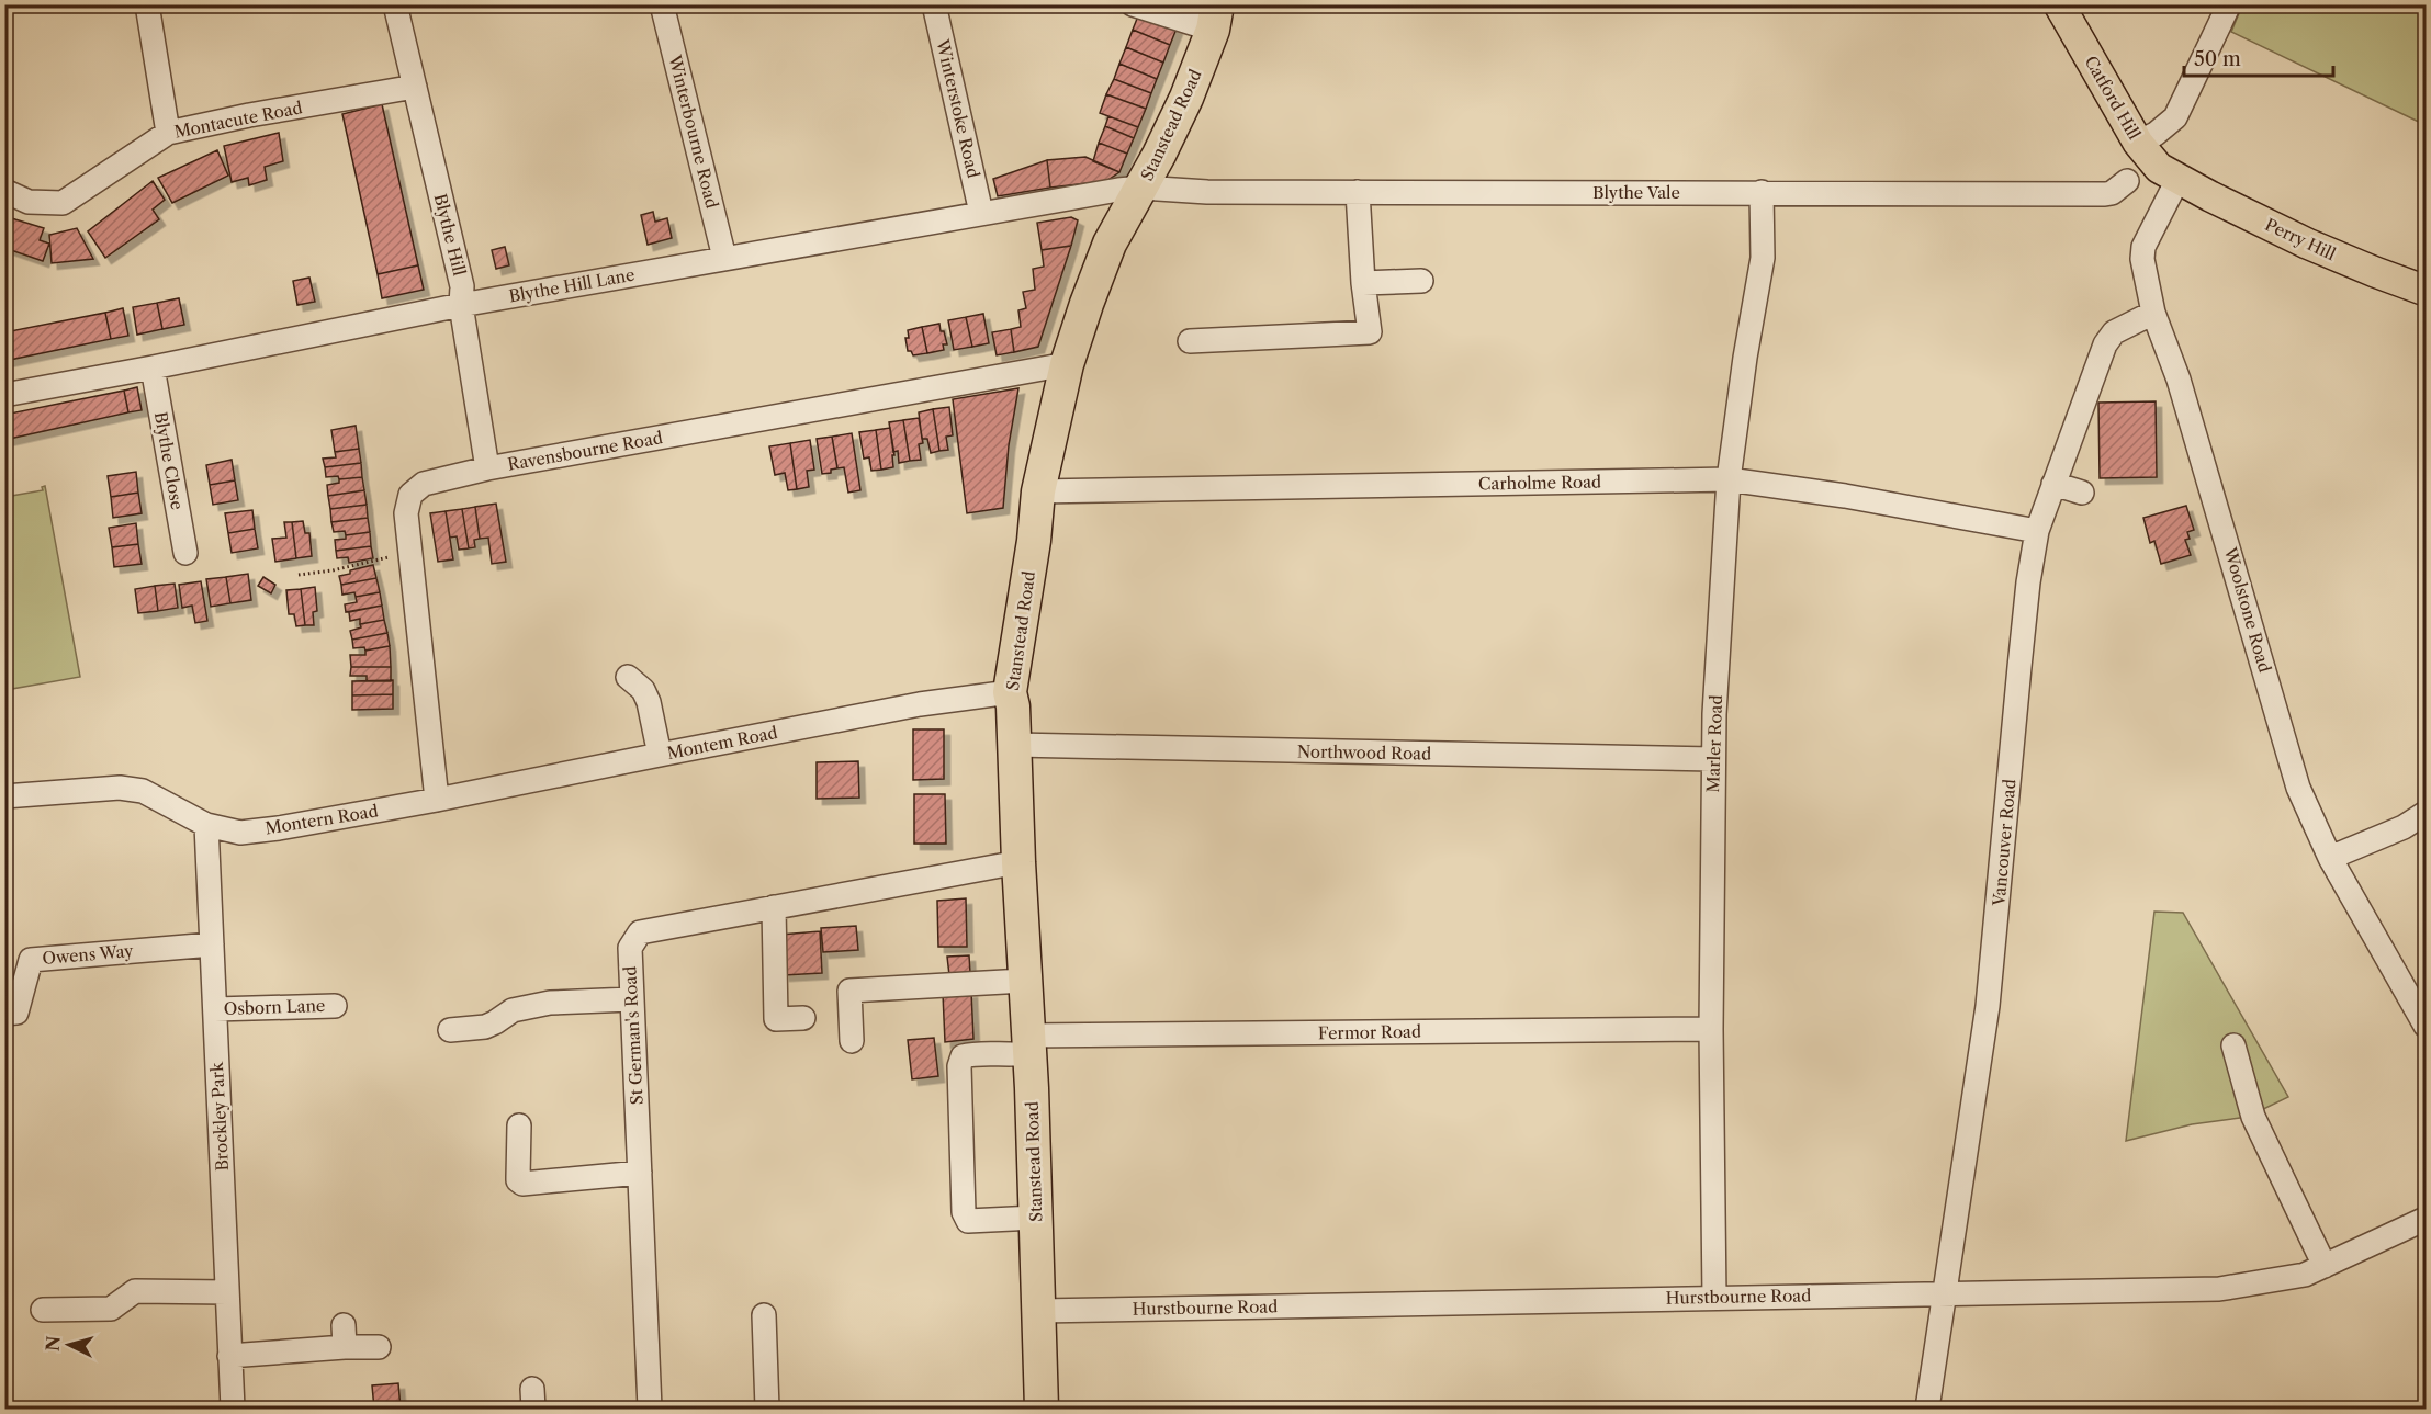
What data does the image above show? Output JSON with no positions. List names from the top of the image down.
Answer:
{
  "streets": {
    "highway": ["Stanstead Road"],
    "main road": ["Catford Hill", "Perry Hill"],
    "street": [
      "Winterstoke Road",
      "Montacute Road",
      "Winterbourne Road",
      "Blythe Vale",
      "Blythe Hill",
      "Blythe Hill Lane",
      "Ravensbourne Road",
      "Blythe Close",
      "Carholme Road",
      "Woolstone Road",
      "Montem Road",
      "Marler Road",
      "Northwood Road",
      "Montern Road",
      "Vancouver Road",
      "Owens Way",
      "Osborn Lane",
      "Fermor Road",
      "St German's Road",
      "Brockley Park",
      "Hurstbourne Road"
    ]
  },
  "crossings": [
    ["Catford Hill", "Perry Hill"],
    ["Catford Hill", "Woolstone Road"],
    ["Winterstoke Road", "Blythe Hill Lane"],
    ["Montacute Road", "Blythe Hill"],
    ["Stanstead Road", "Blythe Vale"],
    ["Stanstead Road", "Blythe Hill Lane"],
    ["Stanstead Road", "Ravensbourne Road"],
    ["Stanstead Road", "Carholme Road"],
    ["Stanstead Road", "Montem Road"],
    ["Stanstead Road", "Northwood Road"],
    ["Stanstead Road", "Fermor Road"],
    ["Stanstead Road", "St German's Road"],
    ["Stanstead Road", "Hurstbourne Road"],
    ["Winterbourne Road", "Blythe Hill Lane"],
    ["Blythe Vale", "Blythe Hill Lane"],
    ["Blythe Vale", "Marler Road"],
    ["Blythe Hill", "Blythe Hill Lane"],
    ["Blythe Hill", "Ravensbourne Road"],
    ["Perry Hill", "Woolstone Road"],
    ["Blythe Hill Lane", "Blythe Close"],
    ["Ravensbourne Road", "Montem Road"],
    ["Ravensbourne Road", "Montern Road"],
    ["Carholme Road", "Marler Road"],
    ["Carholme Road", "Vancouver Road"],
    ["Woolstone Road", "Vancouver Road"],
    ["Montem Road", "Montern Road"],
    ["Marler Road", "Northwood Road"],
    ["Marler Road", "Fermor Road"],
    ["Marler Road", "Hurstbourne Road"],
    ["Montern Road", "Brockley Park"],
    ["Vancouver Road", "Hurstbourne Road"],
    ["Owens Way", "Brockley Park"],
    ["Osborn Lane", "Brockley Park"]
  ],
  "scale_bar": "50 m",
  "north": "left"
}
